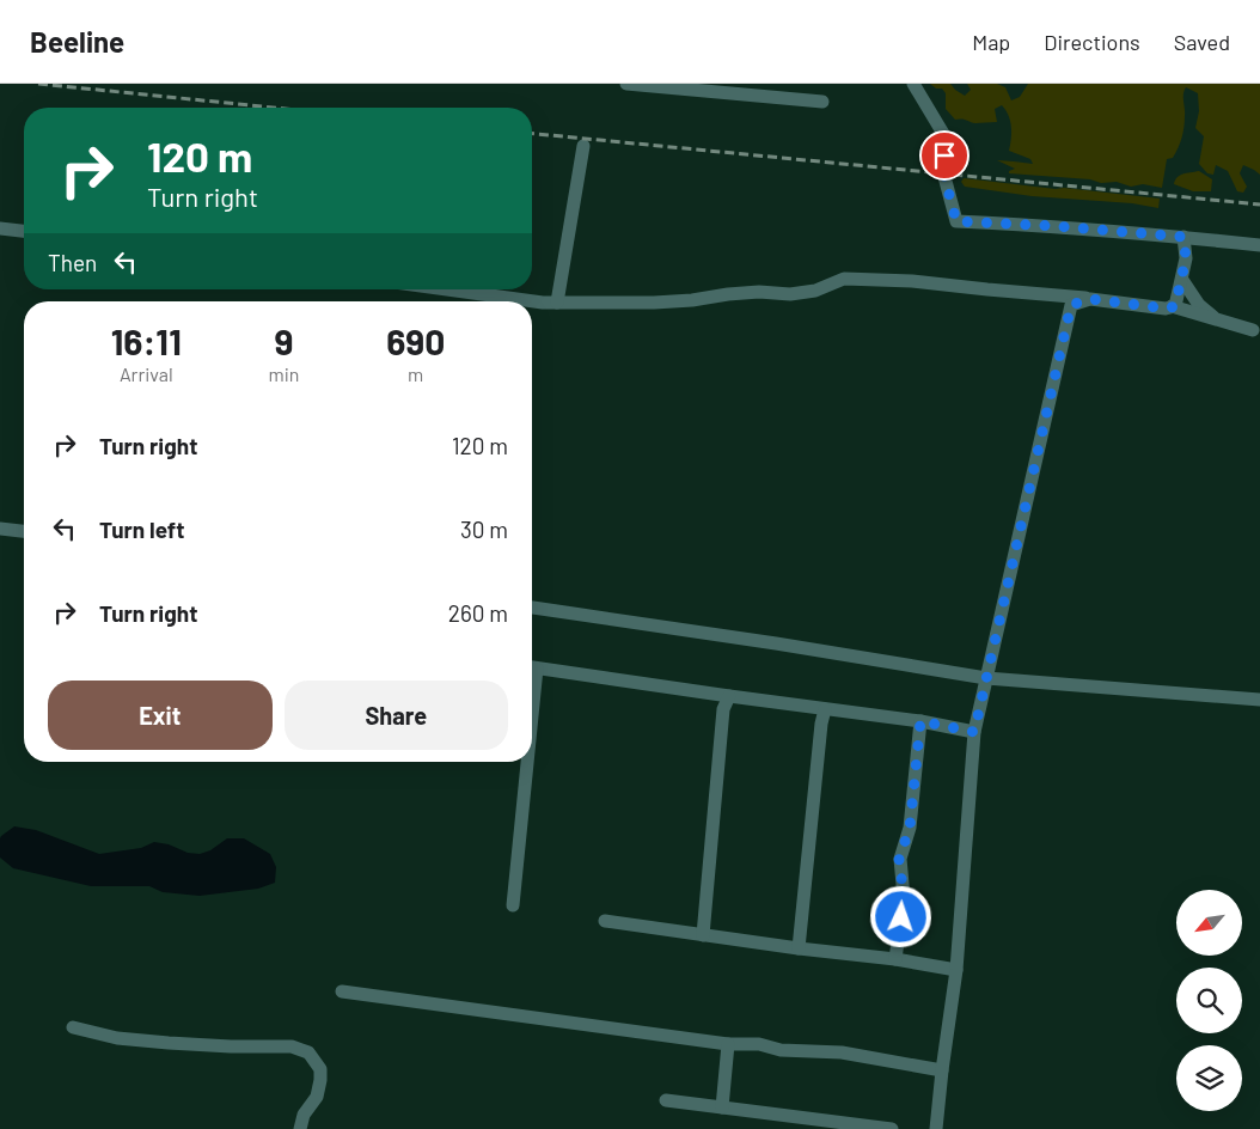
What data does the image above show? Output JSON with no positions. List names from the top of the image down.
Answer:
{
  "north": "bottom left",
  "page": {
    "header": "Beeline",
    "nav": ["Map", "Directions", "Saved"],
    "turn": ["120 m", "Turn right"],
    "then": "Then",
    "eta": [
      "16:11",
      "Arrival",
      "9",
      "min",
      "690",
      "m"
    ],
    "list": [
      {
        "name": "Turn right",
        "value": "120 m"
      },
      {
        "name": "Turn left",
        "value": "30 m"
      },
      {
        "name": "Turn right",
        "value": "260 m"
      }
    ],
    "buttons": ["Exit", "Share"]
  }
}
